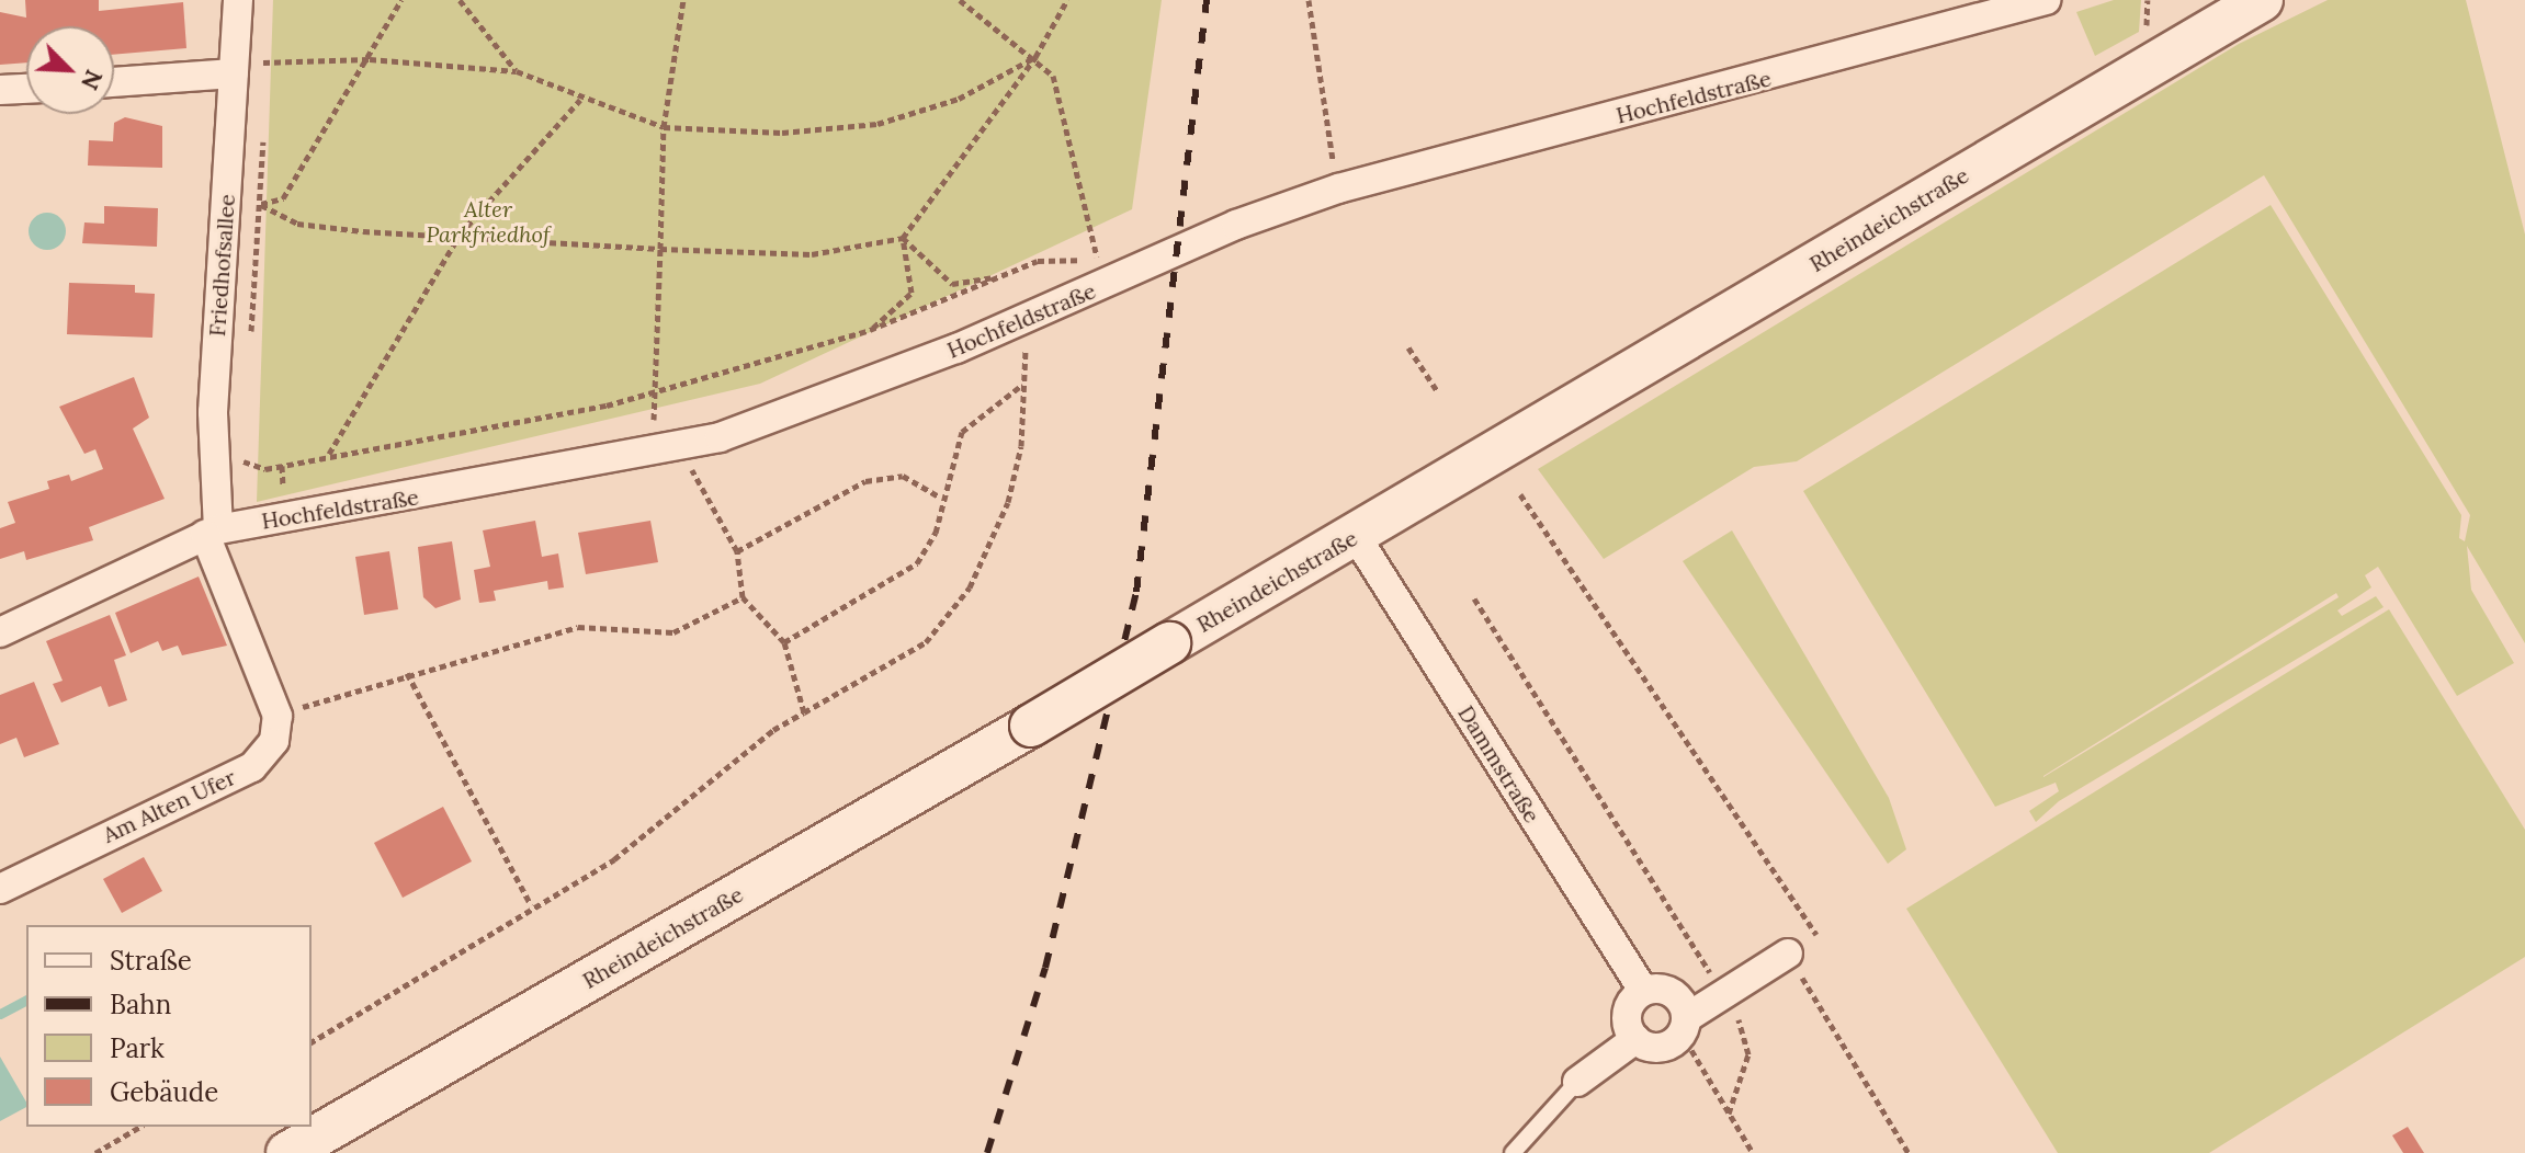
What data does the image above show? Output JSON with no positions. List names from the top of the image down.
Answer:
{
  "streets": {
    "main road": ["Rheindeichstraße"],
    "street": [
      "Hochfeldstraße",
      "Friedhofsallee",
      "Dammstraße",
      "Am Alten Ufer"
    ]
  },
  "crossings": [
    ["Hochfeldstraße", "Friedhofsallee"],
    ["Rheindeichstraße", "Dammstraße"]
  ],
  "parks": ["Alter Parkfriedhof"],
  "legend": [
    "Straße",
    "Bahn",
    "Park",
    "Gebäude"
  ],
  "north": "bottom right"
}
